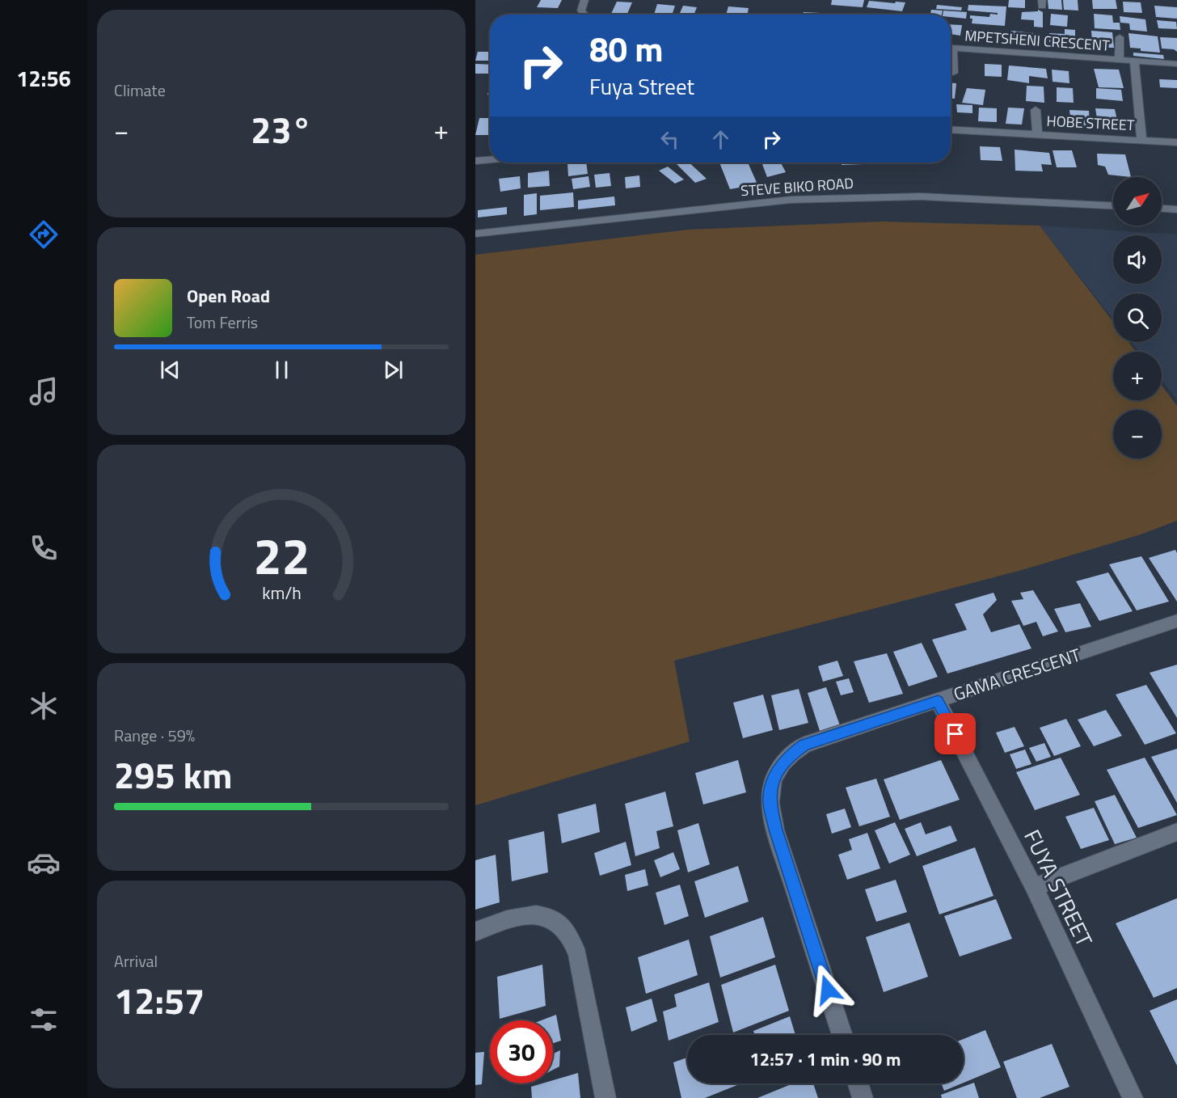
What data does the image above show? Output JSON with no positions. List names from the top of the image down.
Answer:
{
  "streets": {
    "street": [
      "MPETSHENI CRESCENT",
      "HOBE STREET",
      "STEVE BIKO ROAD",
      "GAMA CRESCENT",
      "FUYA STREET"
    ]
  },
  "crossings": [
    ["MPETSHENI CRESCENT", "HOBE STREET"],
    ["GAMA CRESCENT", "FUYA STREET"]
  ],
  "north": "top right",
  "page": {
    "tabs": "12:56",
    "tile": [
      "Climate",
      ["Range · 59%", "295 km"],
      ["Arrival", "12:57"]
    ],
    "turn": ["80 m", "Fuya Street"],
    "heat": ["−", "23°", "+"],
    "map_buttons": ["+", "−"],
    "song": ["Open Road", "Tom Ferris"],
    "limit": "30",
    "trip": "12:57 · 1 min · 90 m",
    "gauge": ["22", "km/h"]
  }
}
